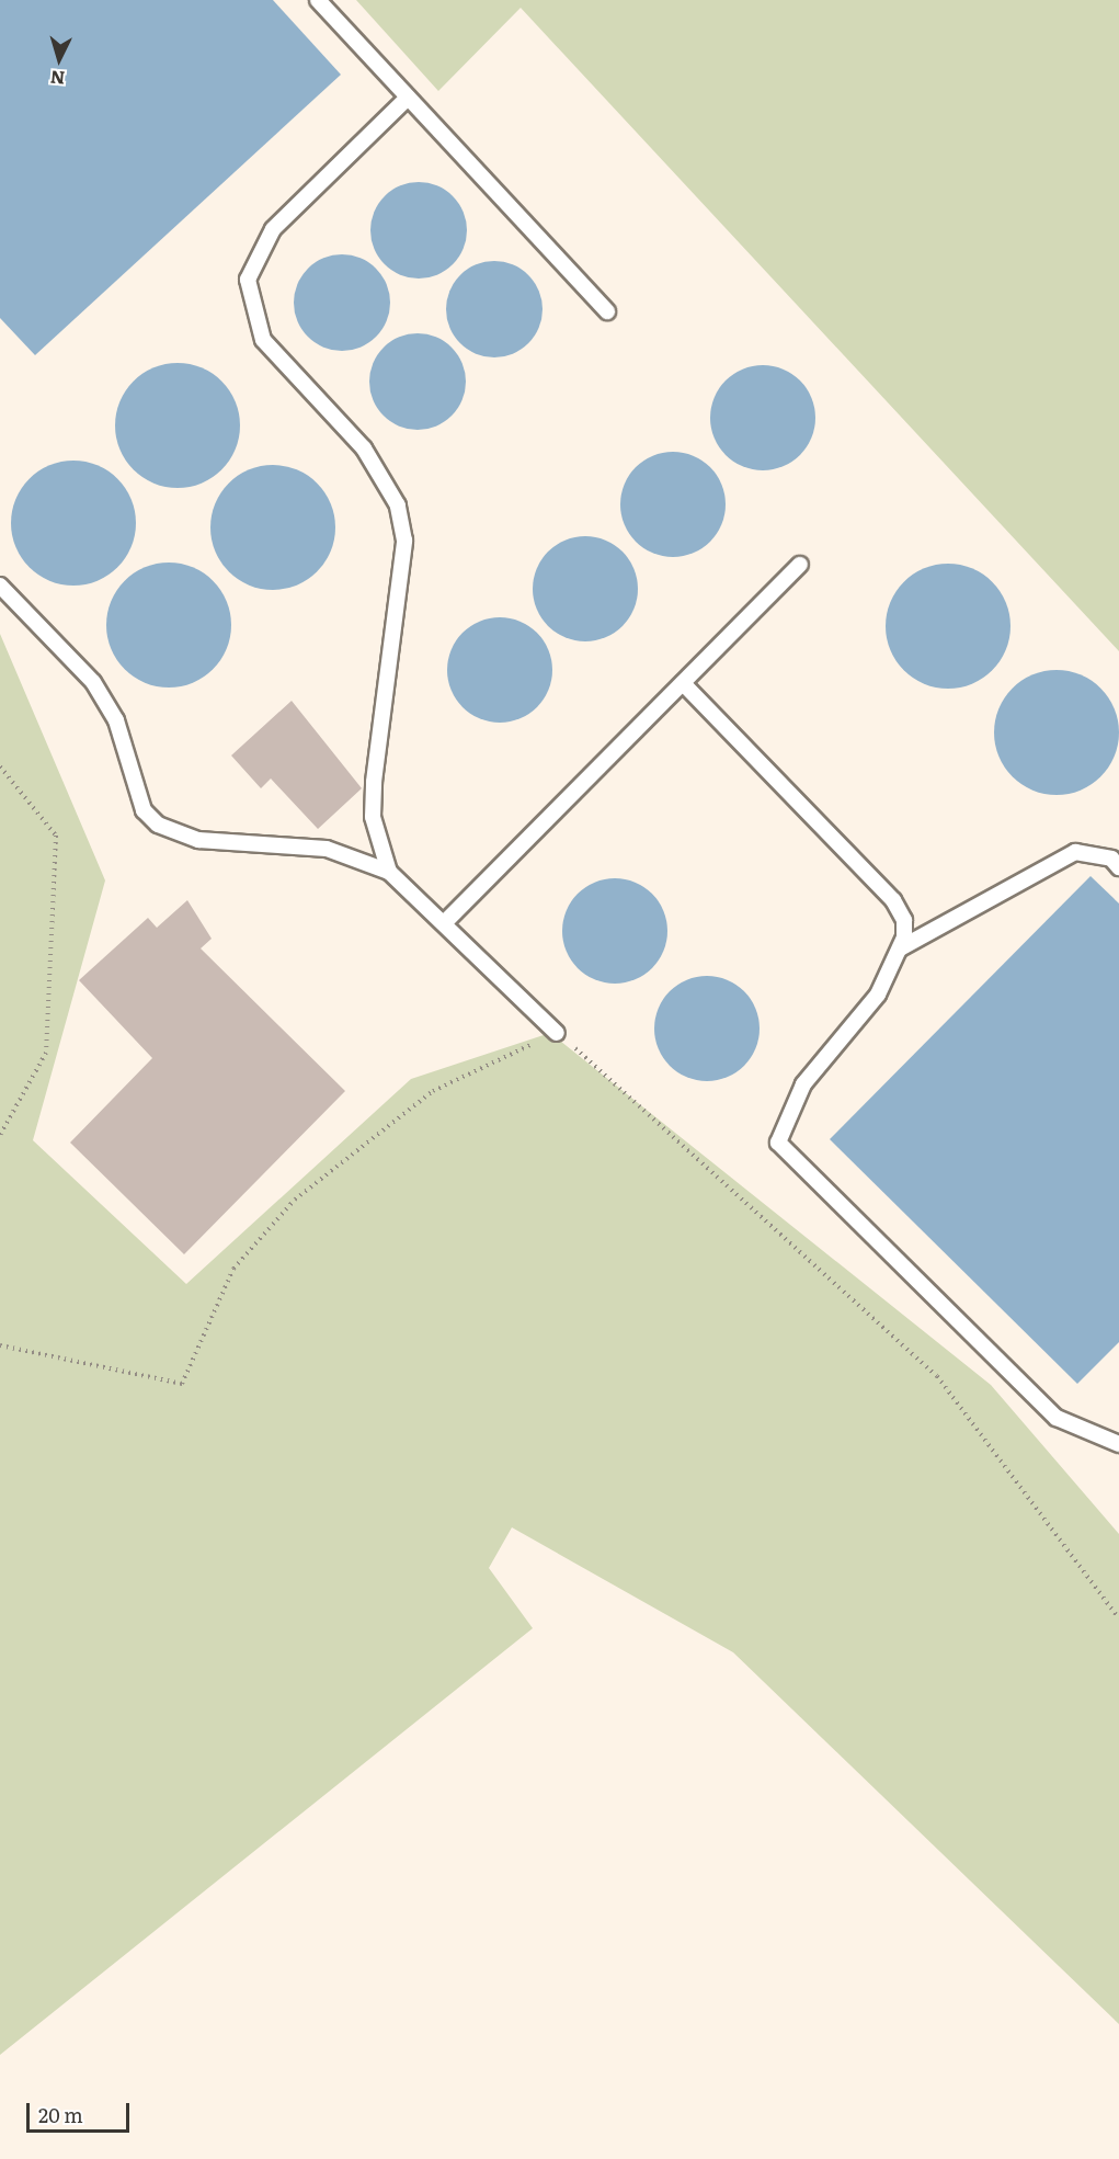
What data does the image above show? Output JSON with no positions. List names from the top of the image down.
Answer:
{
  "scale_bar": "20 m",
  "north": "bottom"
}
